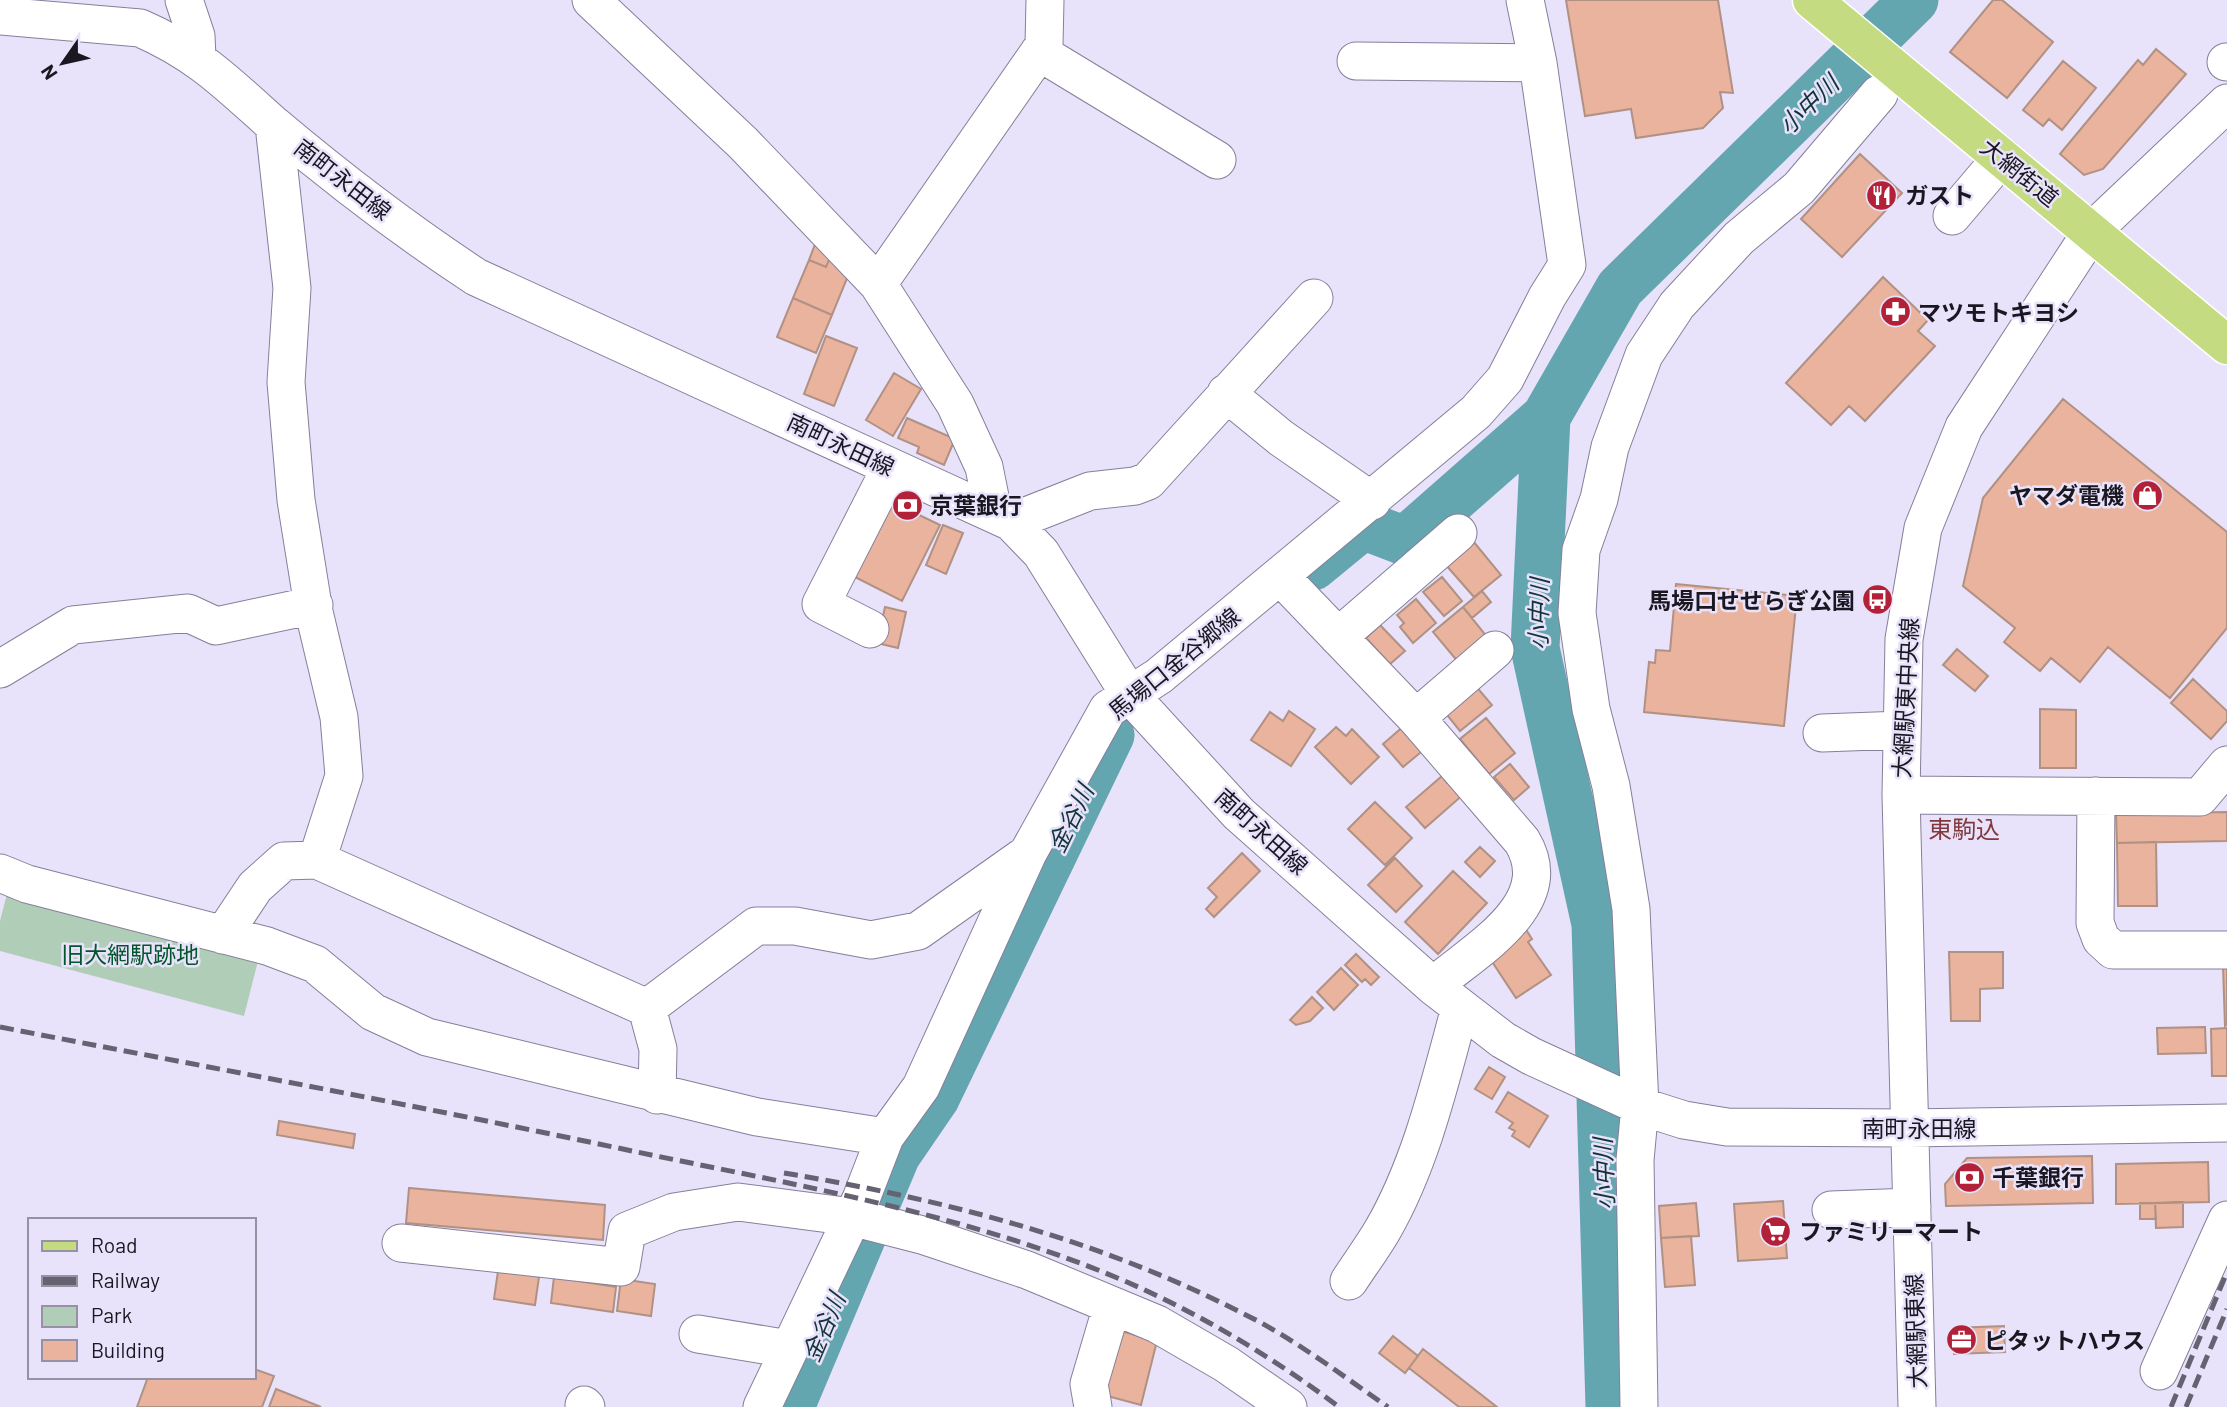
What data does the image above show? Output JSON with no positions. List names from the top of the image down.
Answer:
{
  "streets": {
    "main road": ["大網街道"],
    "street": [
      "南町永田線",
      "馬場口金谷郷線",
      "大網駅東中央線",
      "大網駅東線"
    ]
  },
  "crossings": [
    ["大網街道", "大網駅東中央線"],
    ["南町永田線", "馬場口金谷郷線"],
    ["南町永田線", "大網駅東中央線"],
    ["南町永田線", "大網駅東線"],
    ["大網駅東中央線", "大網駅東線"]
  ],
  "districts": ["東駒込"],
  "water": ["小中川", "金谷川"],
  "parks": ["旧大網駅跡地"],
  "places": {
    "restaurant": ["ガスト"],
    "pharmacy": ["マツモトキヨシ"],
    "shop": ["ヤマダ電機"],
    "bank": ["京葉銀行", "千葉銀行"],
    "bus stop": ["馬場口せせらぎ公園"],
    "supermarket": ["ファミリーマート"],
    "office": ["ピタットハウス"]
  },
  "legend": [
    "Road",
    "Railway",
    "Park",
    "Building"
  ],
  "north": "bottom left"
}
